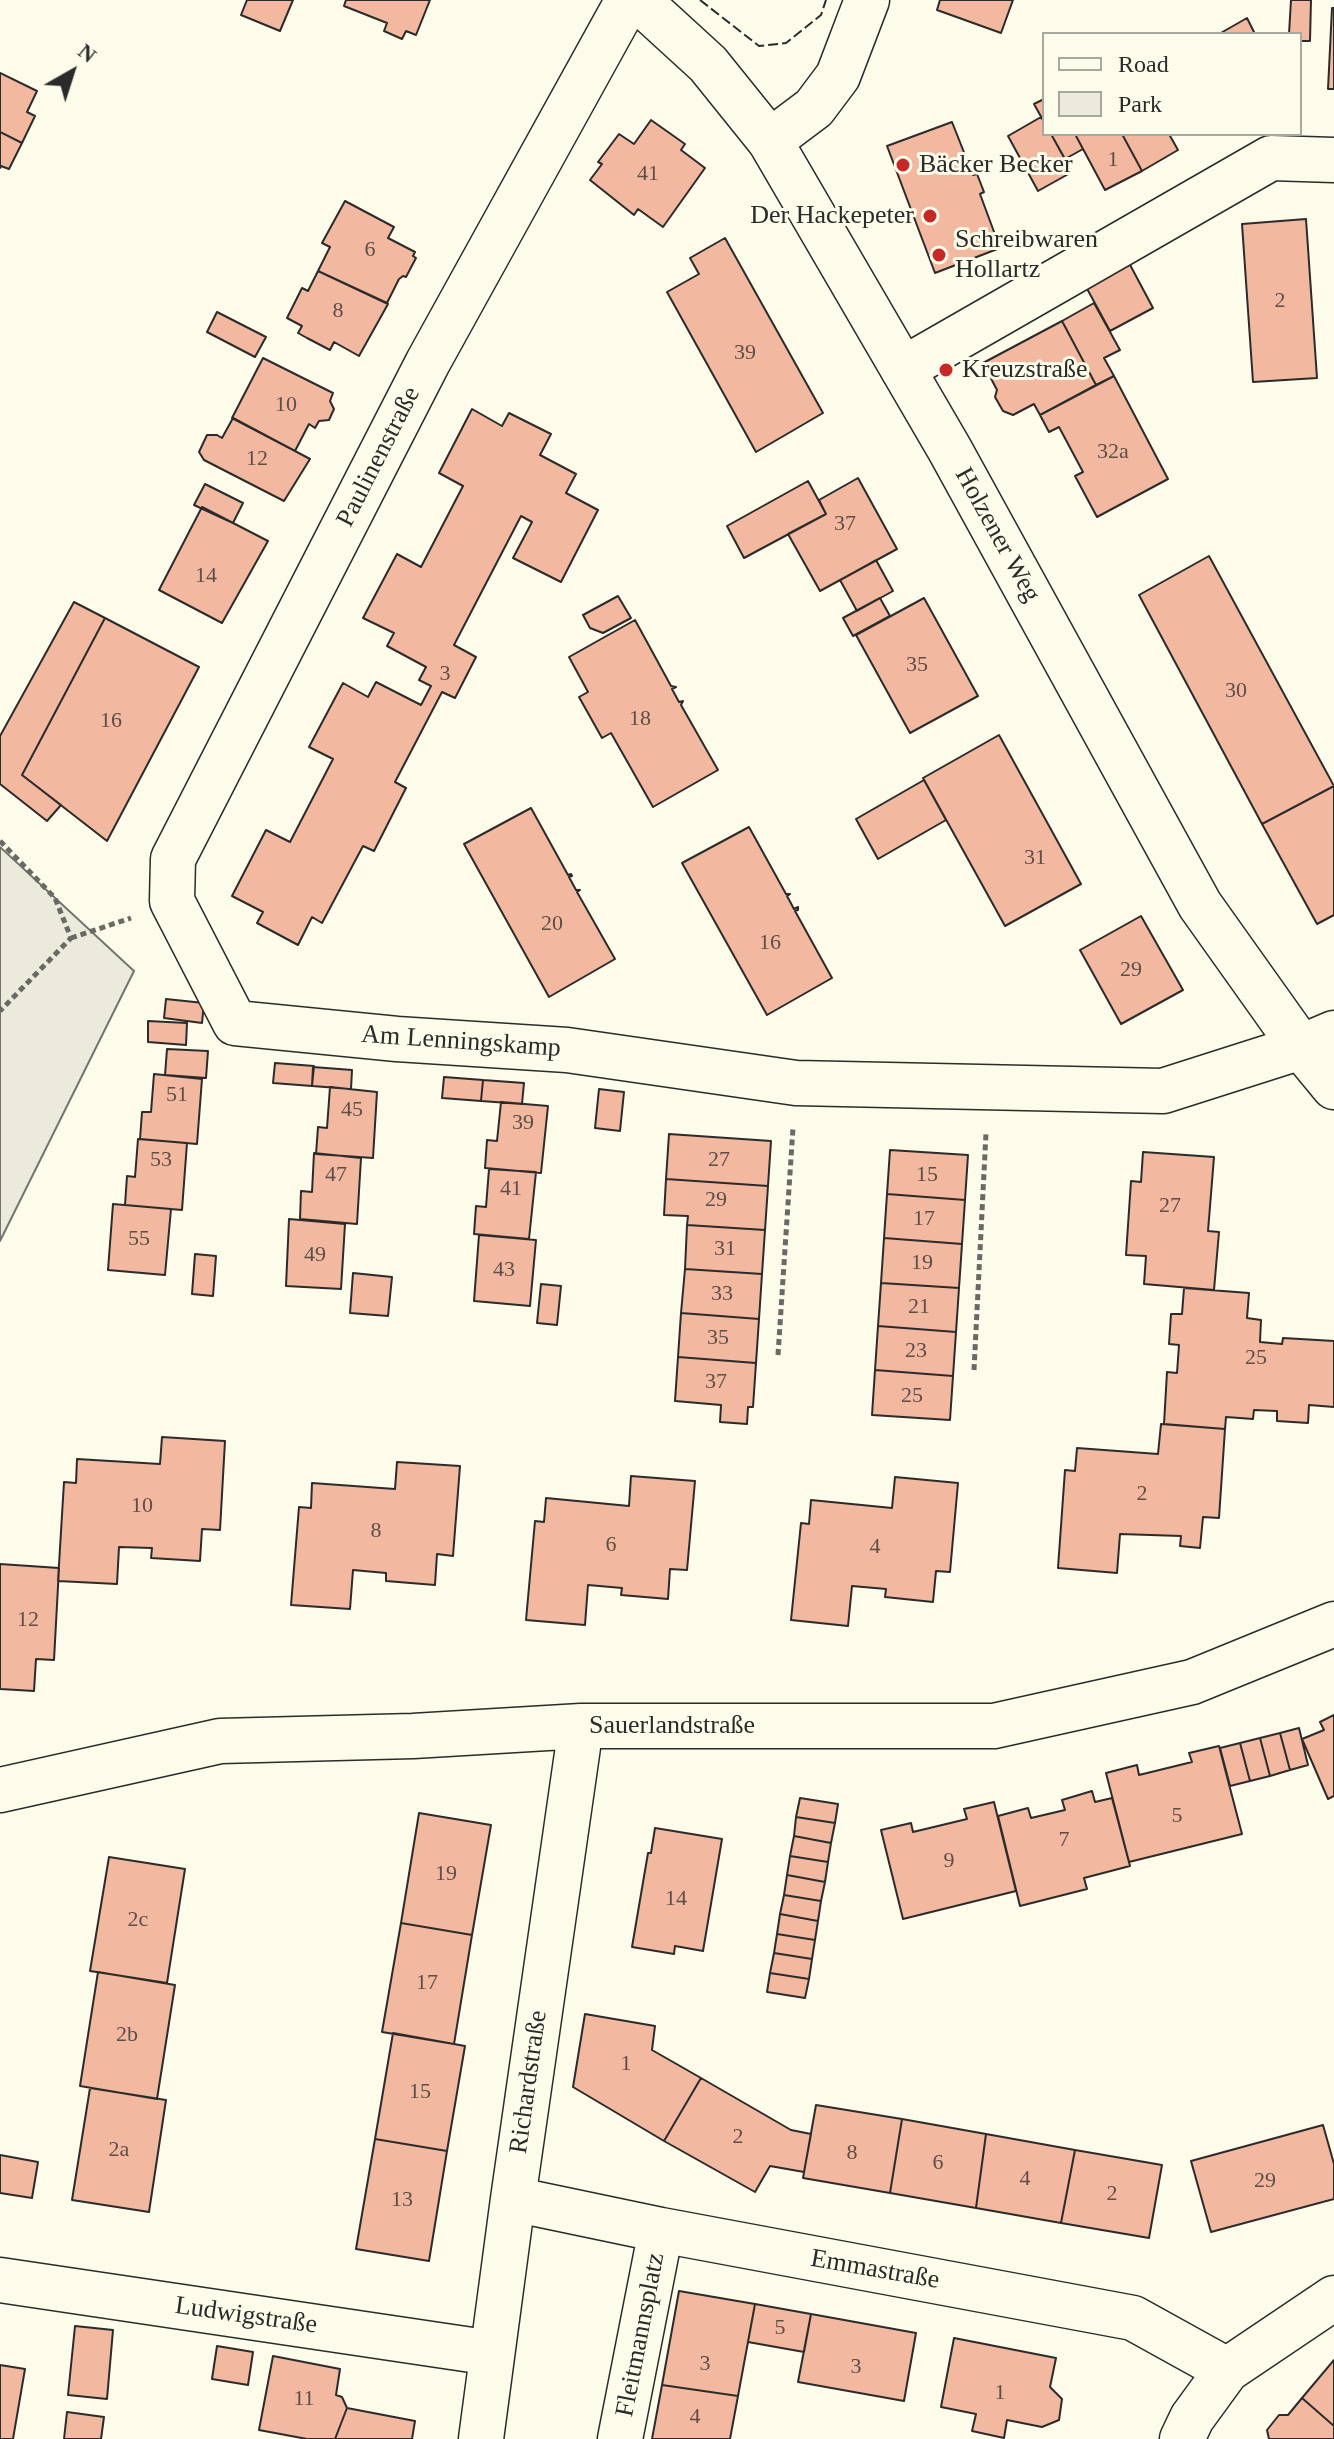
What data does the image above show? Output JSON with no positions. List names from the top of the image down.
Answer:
{
  "streets": {
    "street": [
      "Paulinenstraße",
      "Holzener Weg",
      "Am Lenningskamp",
      "Sauerlandstraße",
      "Richardstraße",
      "Emmastraße",
      "Ludwigstraße",
      "Fleitmannsplatz"
    ]
  },
  "crossings": [
    ["Paulinenstraße", "Am Lenningskamp"],
    ["Holzener Weg", "Am Lenningskamp"],
    ["Sauerlandstraße", "Richardstraße"],
    ["Richardstraße", "Emmastraße"],
    ["Richardstraße", "Ludwigstraße"],
    ["Emmastraße", "Fleitmannsplatz"]
  ],
  "places": [
    "Bäcker Becker",
    "Der Hackepeter",
    "Schreibwaren Hollartz",
    "Kreuzstraße"
  ],
  "house_numbers": [
    "1",
    "41",
    "6",
    "2",
    "8",
    "39",
    "10",
    "32a",
    "12",
    "37",
    "14",
    "35",
    "3",
    "30",
    "18",
    "16",
    "31",
    "20",
    "16",
    "29",
    "51",
    "45",
    "39",
    "53",
    "27",
    "47",
    "15",
    "41",
    "29",
    "27",
    "17",
    "55",
    "31",
    "49",
    "19",
    "43",
    "33",
    "21",
    "35",
    "23",
    "25",
    "37",
    "25",
    "2",
    "10",
    "8",
    "6",
    "4",
    "12",
    "5",
    "7",
    "9",
    "19",
    "14",
    "2c",
    "17",
    "2b",
    "1",
    "15",
    "2",
    "2a",
    "8",
    "6",
    "4",
    "29",
    "2",
    "13",
    "5",
    "3",
    "3",
    "1",
    "11",
    "4"
  ],
  "legend": ["Road", "Park"],
  "north": "top right"
}
